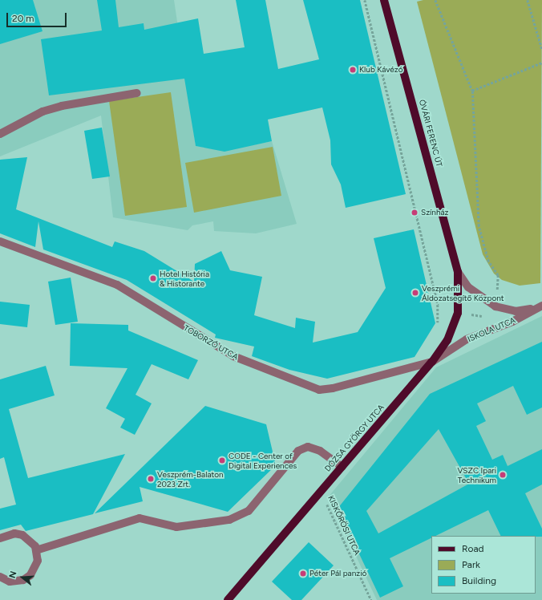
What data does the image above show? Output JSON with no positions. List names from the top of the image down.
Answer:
{
  "streets": {
    "main road": ["ÓVÁRI FERENC ÚT", "DÓZSA GYÖRGY UTCA"],
    "street": ["ISKOLA UTCA", "TOBORZÓ UTCA"],
    "path": ["KISKŐRÖSI UTCA"]
  },
  "crossings": [
    ["ÓVÁRI FERENC ÚT", "ISKOLA UTCA"],
    ["ÓVÁRI FERENC ÚT", "DÓZSA GYÖRGY UTCA"],
    ["ISKOLA UTCA", "TOBORZÓ UTCA"],
    ["ISKOLA UTCA", "DÓZSA GYÖRGY UTCA"],
    ["TOBORZÓ UTCA", "DÓZSA GYÖRGY UTCA"],
    ["DÓZSA GYÖRGY UTCA", "KISKŐRÖSI UTCA"]
  ],
  "places": [
    "Klub Kávézó",
    "Színház",
    "Hotel História & Historante",
    "Veszprémi Áldozatsegítő Központ",
    "CODE - Center of Digital Experiences",
    "VSZC Ipari Technikum",
    "Veszprém-Balaton 2023 Zrt.",
    "Péter Pál panzió"
  ],
  "legend": ["Road", "Park", "Building"],
  "scale_bar": "20 m",
  "north": "left"
}
